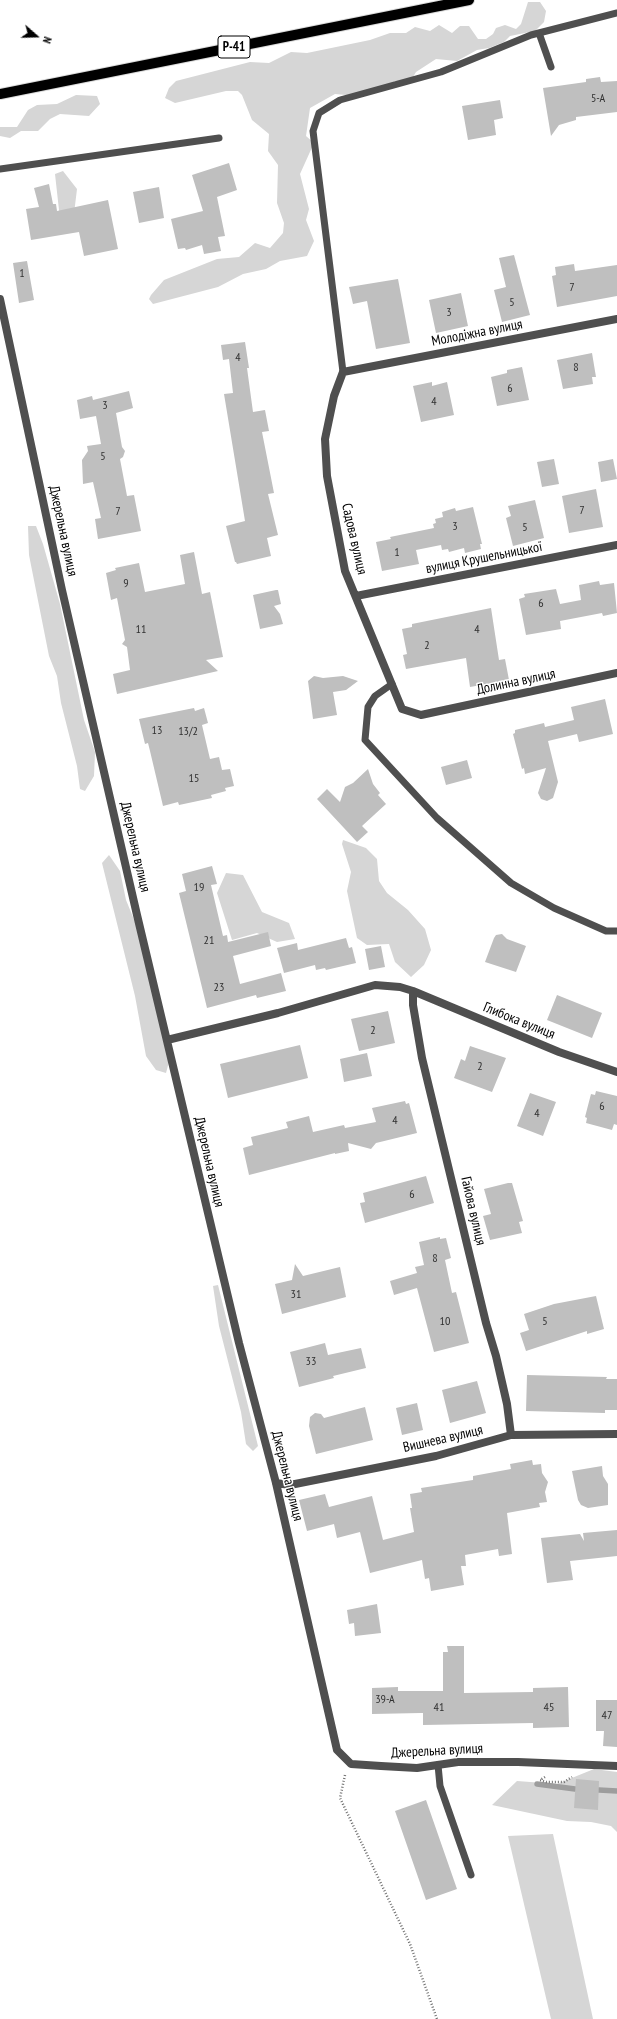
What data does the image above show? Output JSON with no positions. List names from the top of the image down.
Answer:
{
  "streets": {
    "main road": ["Р-41"],
    "street": [
      "Молодіжна вулиця",
      "Джерельна вулиця",
      "Садова вулиця",
      "вулиця Крушельницької",
      "Долинна вулиця",
      "Глибока вулиця",
      "Гайова вулиця",
      "Вишнева вулиця"
    ]
  },
  "crossings": [
    ["Молодіжна вулиця", "Садова вулиця"],
    ["Джерельна вулиця", "Глибока вулиця"],
    ["Джерельна вулиця", "Вишнева вулиця"],
    ["Садова вулиця", "вулиця Крушельницької"],
    ["Садова вулиця", "Долинна вулиця"],
    ["Глибока вулиця", "Гайова вулиця"],
    ["Гайова вулиця", "Вишнева вулиця"]
  ],
  "house_numbers": [
    "5-А",
    "1",
    "7",
    "5",
    "3",
    "4",
    "8",
    "6",
    "4",
    "3",
    "5",
    "7",
    "7",
    "3",
    "5",
    "1",
    "9",
    "6",
    "11",
    "4",
    "2",
    "13",
    "13/2",
    "15",
    "19",
    "21",
    "23",
    "2",
    "2",
    "6",
    "4",
    "4",
    "6",
    "8",
    "31",
    "10",
    "5",
    "33",
    "39-А",
    "41",
    "45",
    "47"
  ],
  "north": "right"
}
